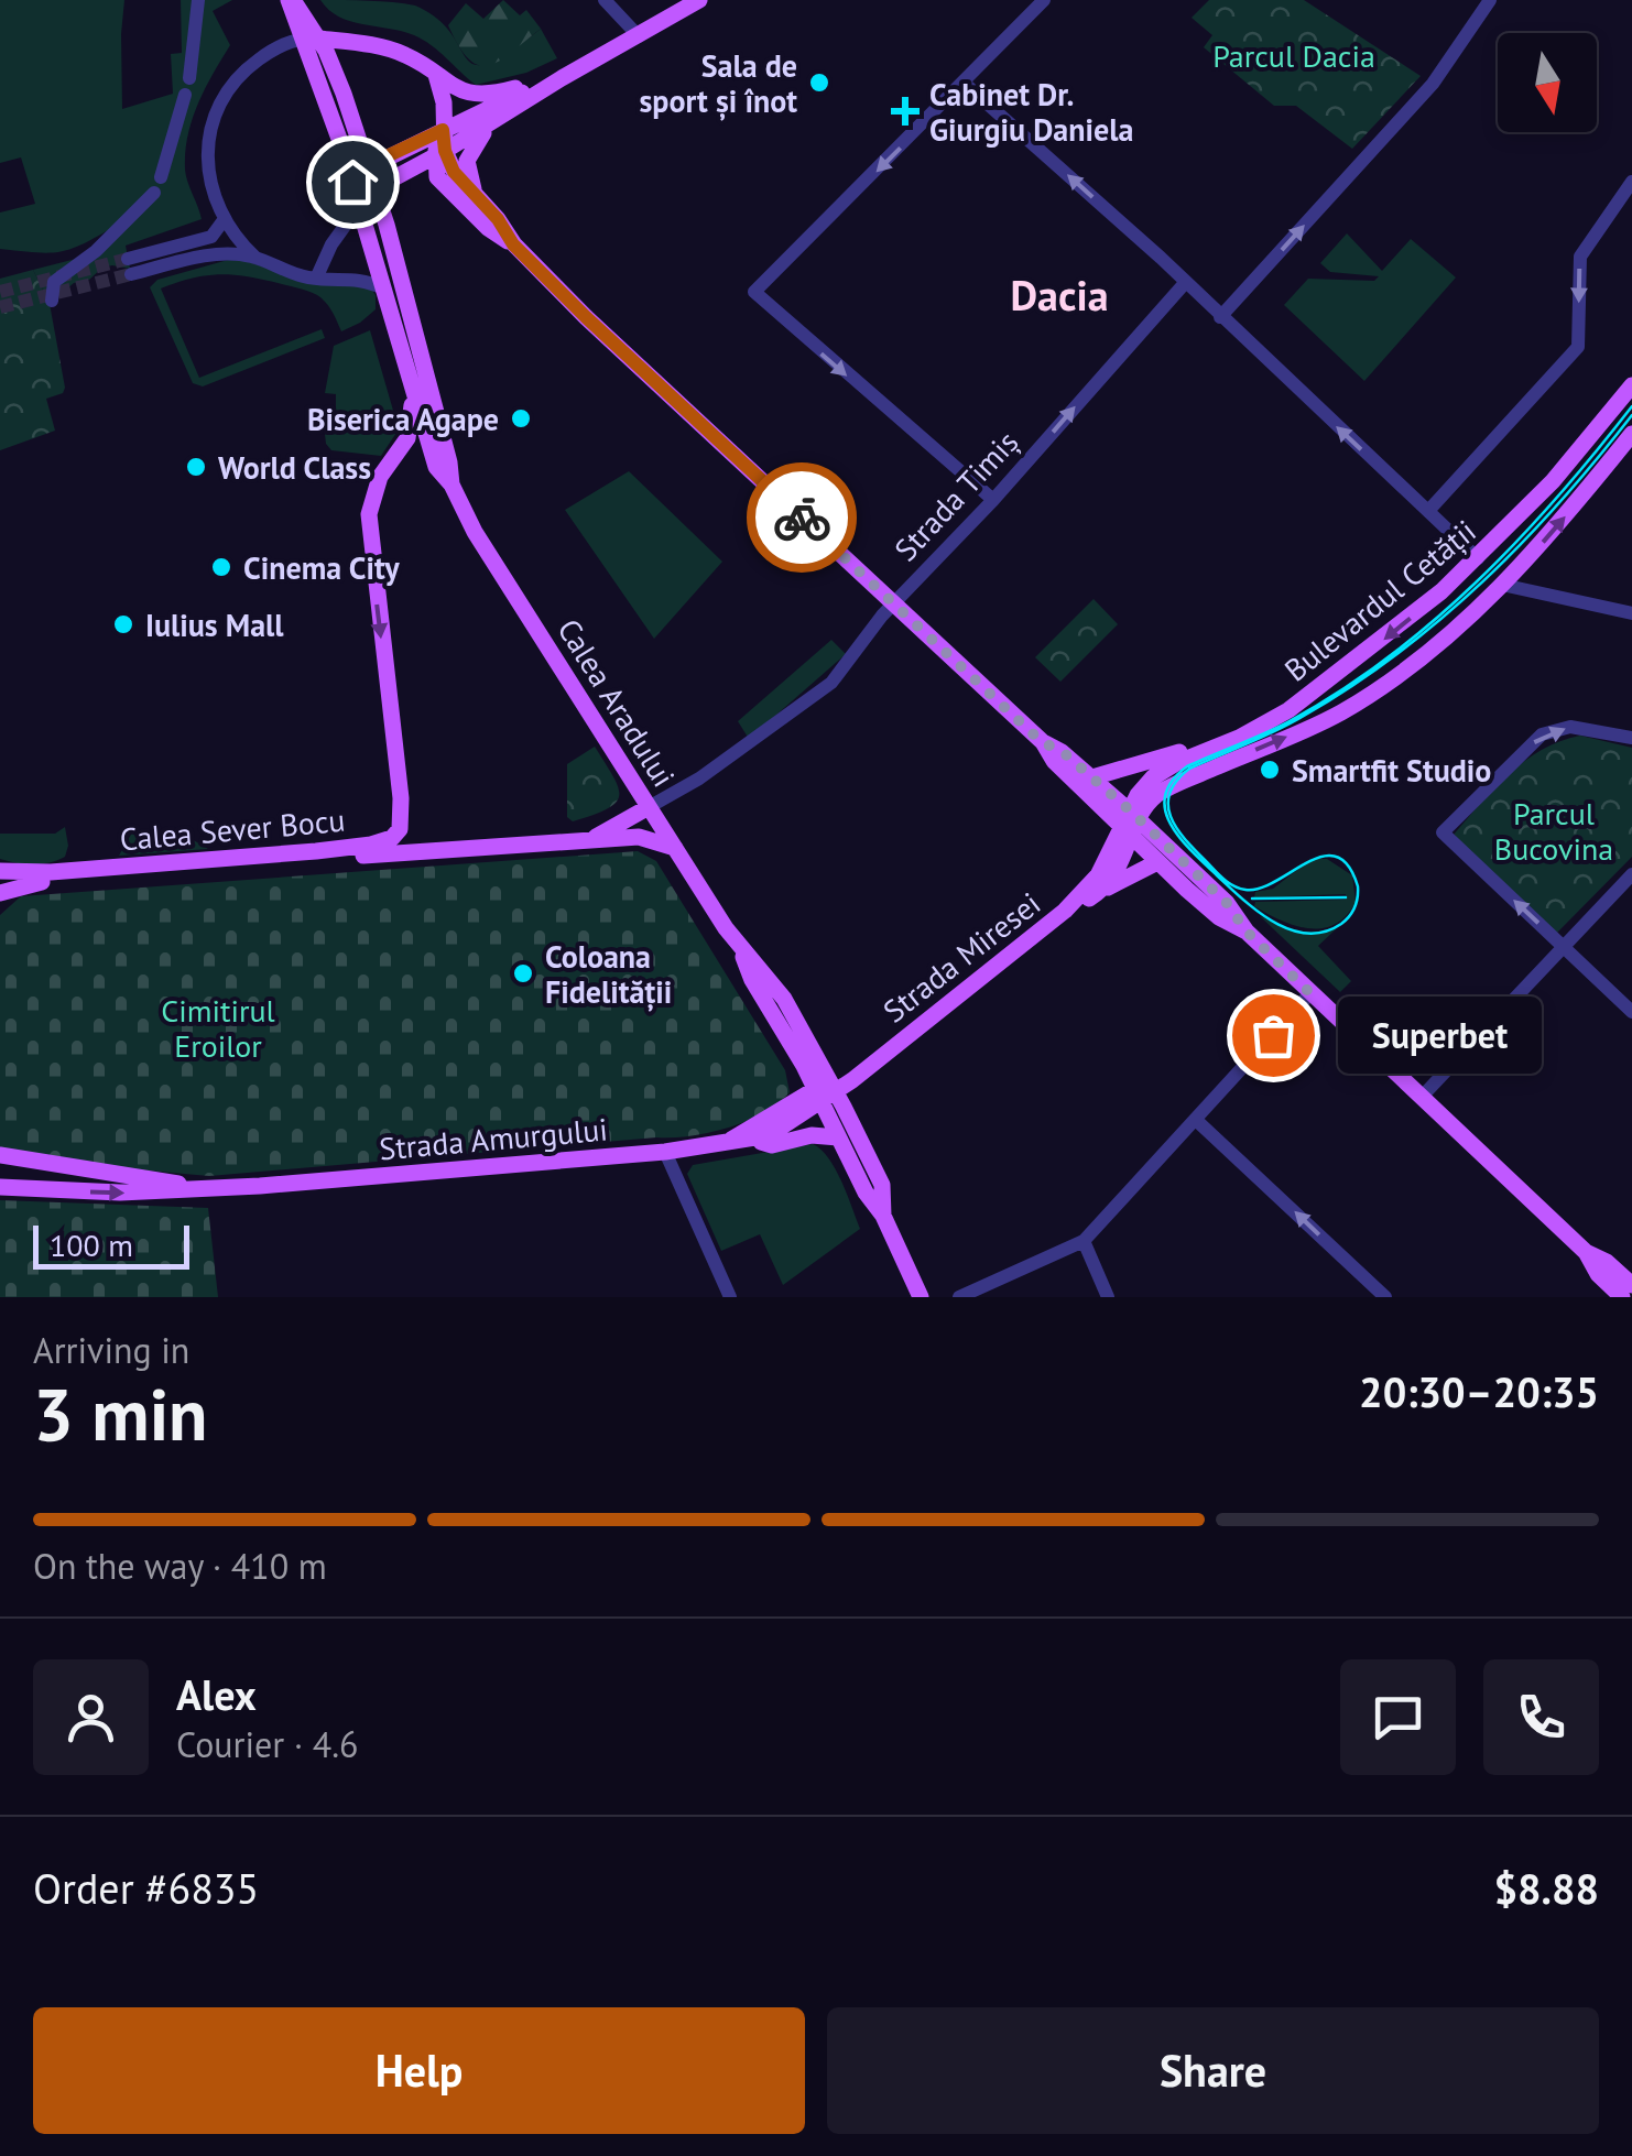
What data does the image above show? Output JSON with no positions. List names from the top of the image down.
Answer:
{
  "streets": {
    "main road": [
      "Bulevardul Cetății",
      "Calea Aradului",
      "Calea Sever Bocu",
      "Strada Miresei",
      "Strada Amurgului"
    ],
    "street": ["Strada Timiș"]
  },
  "crossings": [
    ["Strada Timiș", "Calea Aradului"],
    ["Bulevardul Cetății", "Strada Miresei"],
    ["Calea Aradului", "Calea Sever Bocu"],
    ["Calea Aradului", "Strada Miresei"],
    ["Calea Aradului", "Strada Amurgului"],
    ["Strada Miresei", "Strada Amurgului"]
  ],
  "one_way": ["Strada Timiș"],
  "districts": ["Dacia"],
  "parks": ["Parcul Dacia", "Parcul Bucovina", "Cimitirul Eroilor"],
  "places": {
    "other": [
      "Sala de sport și înot",
      "Biserica Agape",
      "World Class",
      "Cinema City",
      "Iulius Mall",
      "Smartfit Studio",
      "Coloana Fidelității",
      "Superbet"
    ],
    "health": ["Cabinet Dr. Giurgiu Daniela"]
  },
  "scale_bar": "100 m",
  "north": "bottom",
  "page": {
    "bubble": "Superbet",
    "scale": "100 m",
    "heading": ["3 min", "Arriving in", "20:30–20:35"],
    "panel": [
      "Alex",
      "Courier · 4.6",
      "Order #6835",
      "$8.88"
    ],
    "bar": "On the way · 410 m",
    "buttons": ["Help", "Share"]
  }
}
